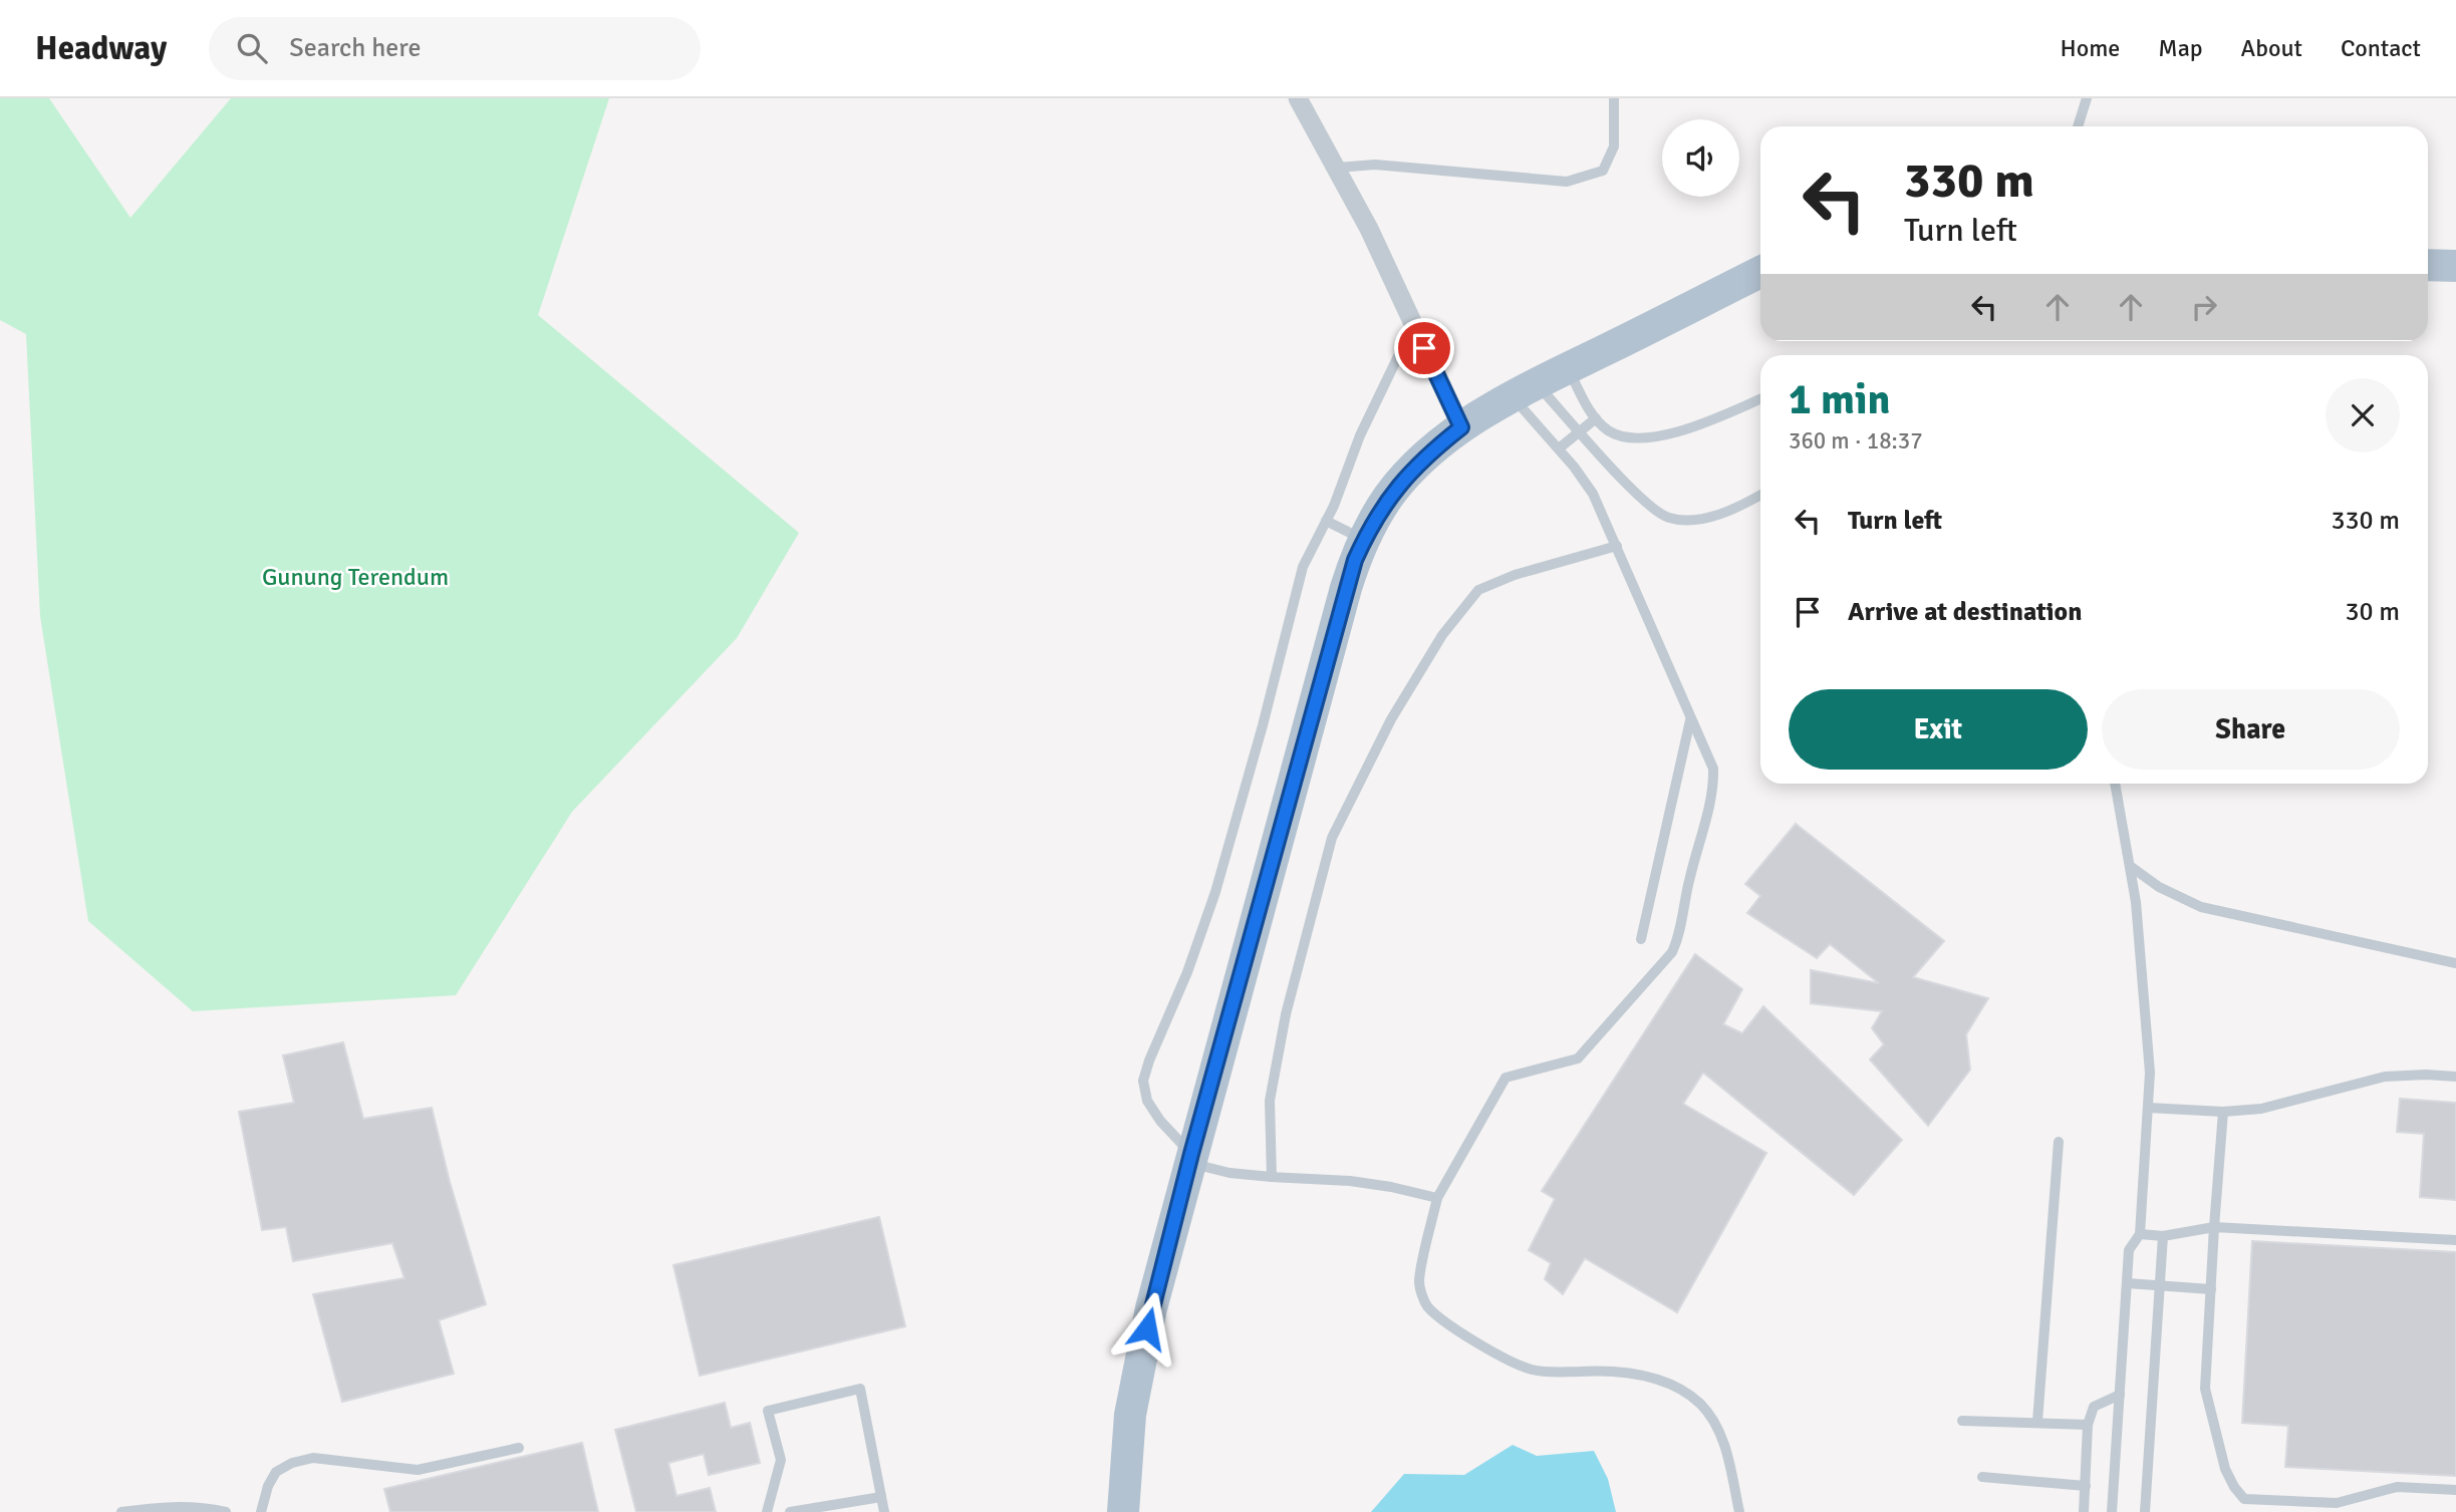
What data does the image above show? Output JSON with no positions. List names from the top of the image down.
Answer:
{
  "parks": ["Gunung Terendum"],
  "page": {
    "header": "Headway",
    "search": "Search here",
    "nav": [
      "Home",
      "Map",
      "About",
      "Contact"
    ],
    "turn": ["330 m", "Turn left"],
    "heading": ["1 min", "360 m · 18:37"],
    "list": [
      {
        "name": "Turn left",
        "value": "330 m"
      },
      {
        "name": "Arrive at destination",
        "value": "30 m"
      }
    ],
    "buttons": ["Exit", "Share"]
  }
}
